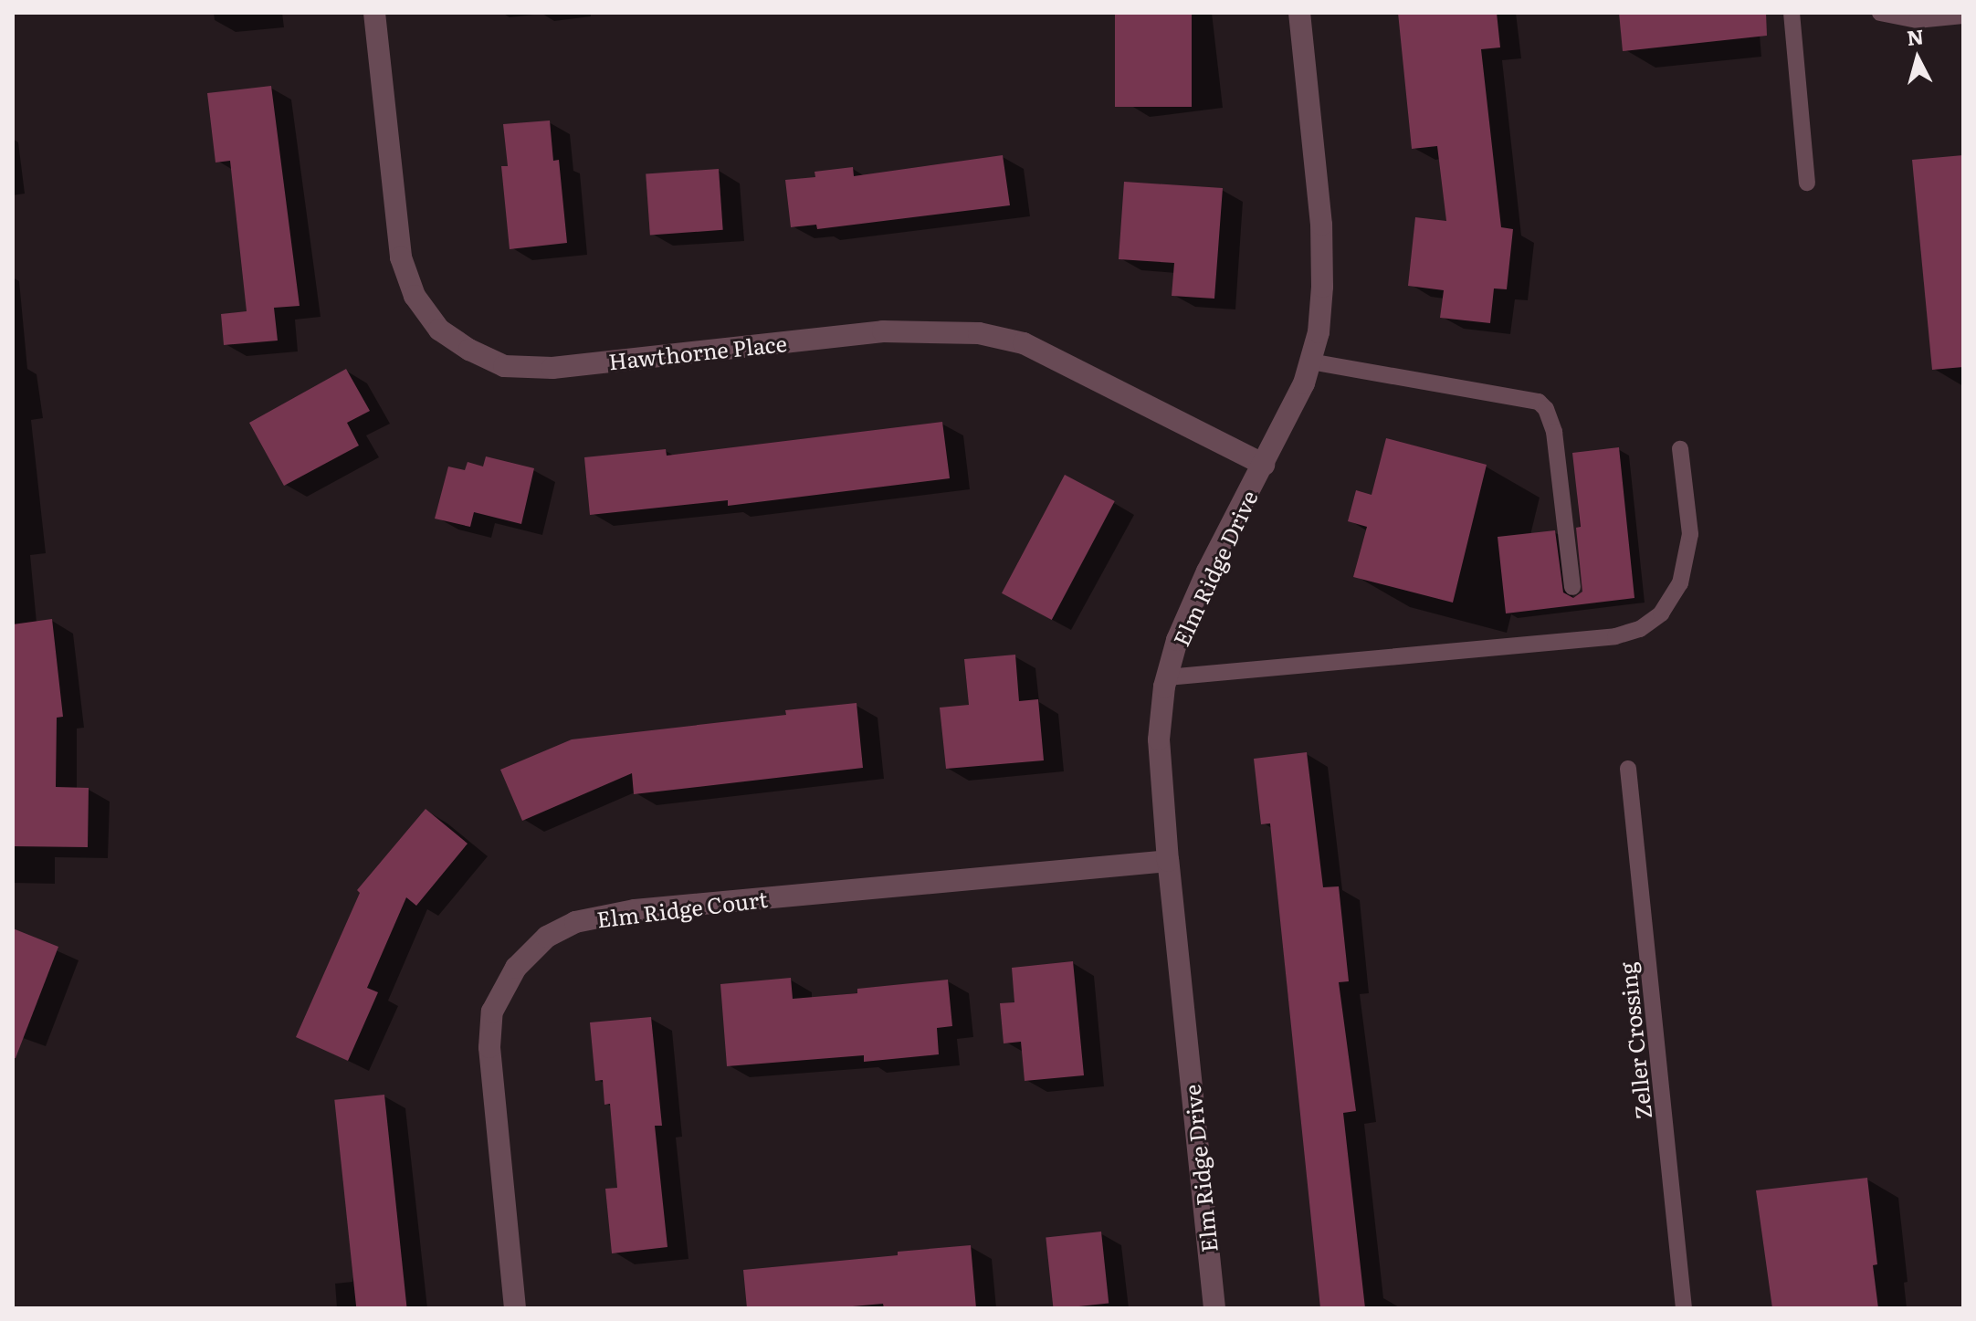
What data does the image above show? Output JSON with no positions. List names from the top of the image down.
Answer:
{
  "streets": {
    "street": ["Hawthorne Place", "Elm Ridge Drive", "Elm Ridge Court"],
    "lane": ["Zeller Crossing"]
  },
  "crossings": [
    ["Hawthorne Place", "Elm Ridge Drive"],
    ["Elm Ridge Drive", "Elm Ridge Court"]
  ],
  "north": "top"
}
